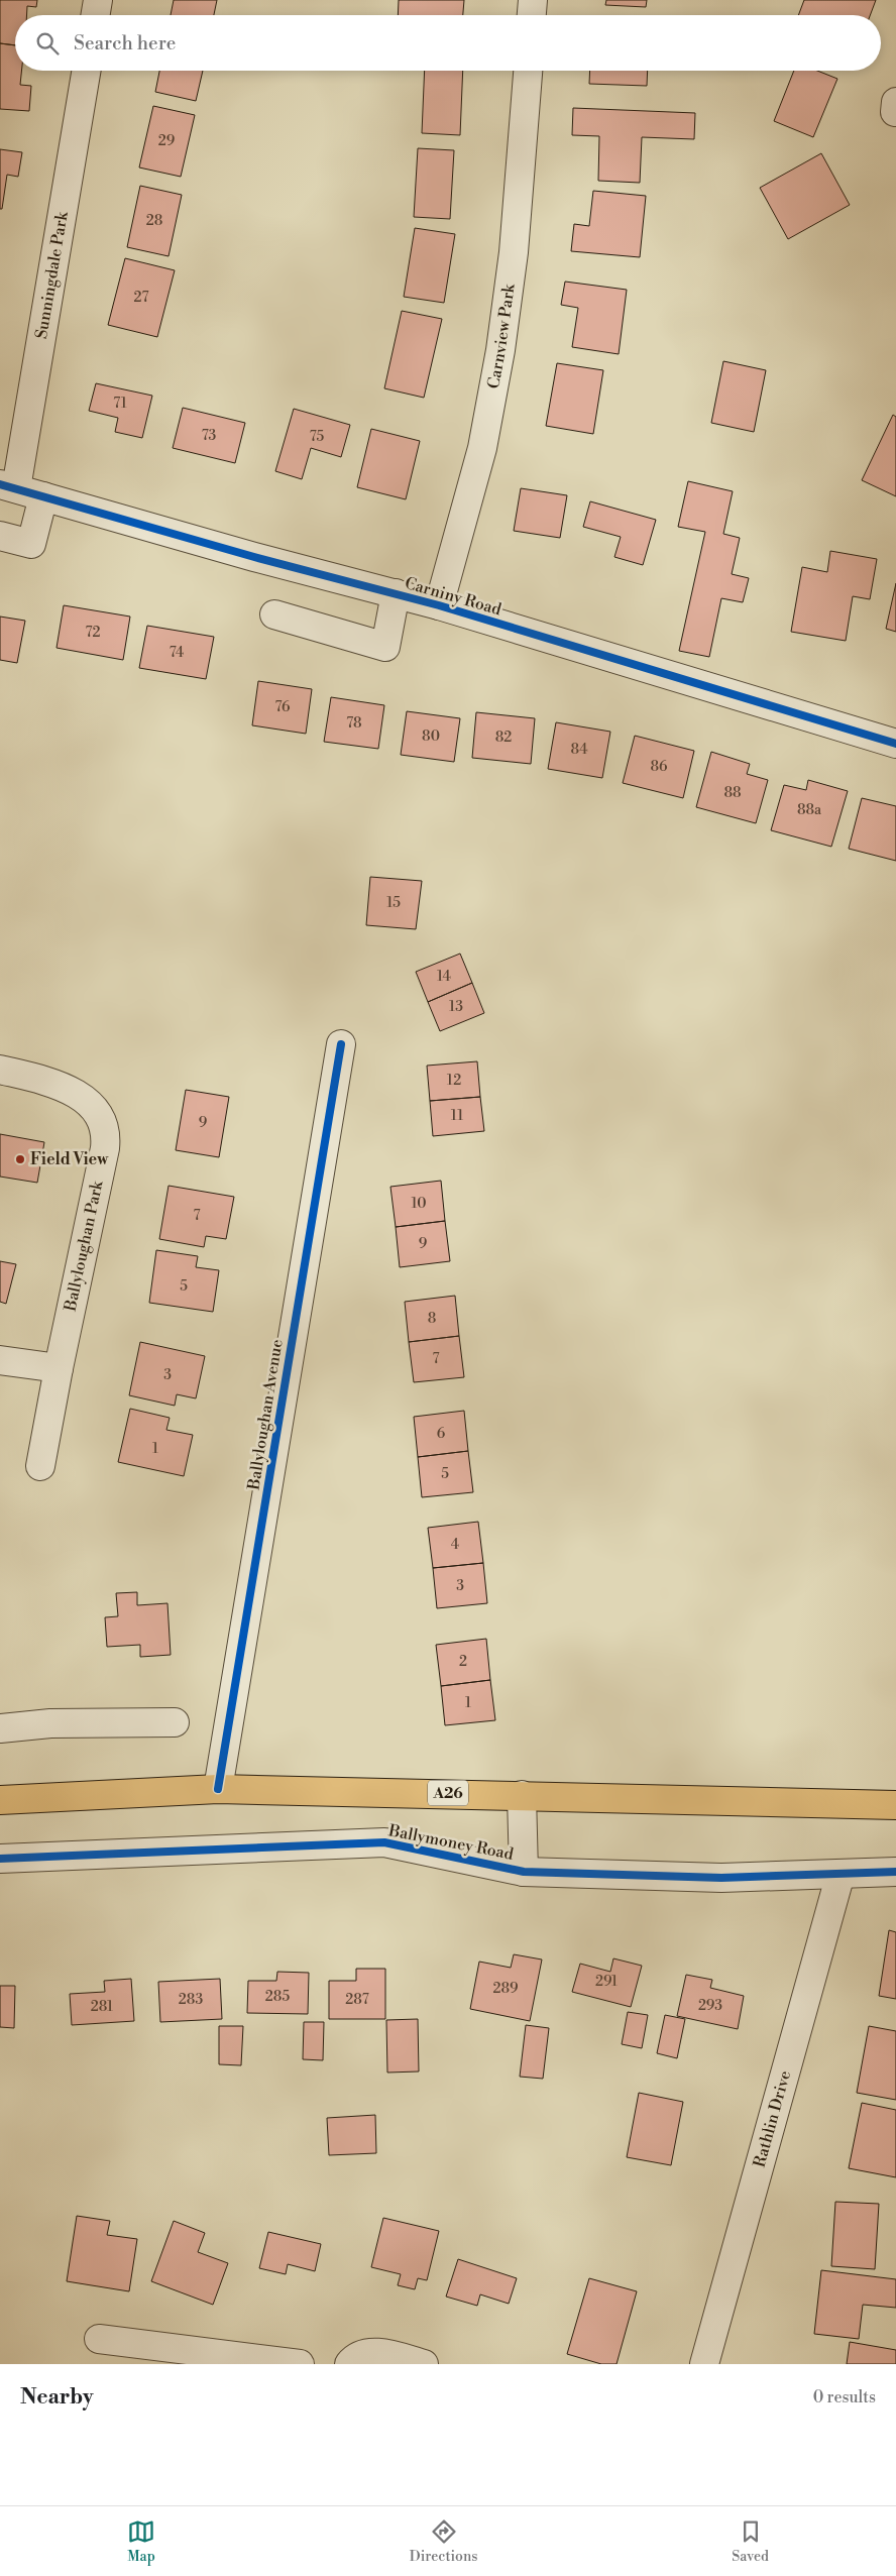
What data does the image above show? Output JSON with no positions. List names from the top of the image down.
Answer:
{
  "streets": {
    "main road": ["A26"],
    "street": [
      "Sunningdale Park",
      "Carnview Park",
      "Carniny Road",
      "Ballyloughan Park",
      "Ballyloughan Avenue",
      "Ballymoney Road",
      "Rathlin Drive"
    ]
  },
  "crossings": [
    ["Sunningdale Park", "Carniny Road"],
    ["Carnview Park", "Carniny Road"],
    ["Ballyloughan Avenue", "A26"],
    ["A26", "Ballymoney Road"],
    ["Ballymoney Road", "Rathlin Drive"]
  ],
  "places": ["Field View"],
  "house_numbers": [
    "29",
    "28",
    "27",
    "71",
    "73",
    "75",
    "72",
    "74",
    "76",
    "78",
    "80",
    "82",
    "84",
    "86",
    "88",
    "88a",
    "15",
    "14",
    "13",
    "12",
    "11",
    "9",
    "10",
    "7",
    "9",
    "5",
    "8",
    "7",
    "3",
    "6",
    "1",
    "5",
    "4",
    "3",
    "2",
    "1",
    "291",
    "289",
    "285",
    "283",
    "287",
    "293",
    "281"
  ],
  "page": {
    "search": "Search here",
    "heading": ["Nearby", "0 results"],
    "nav": ["Map", "Directions", "Saved"]
  }
}
